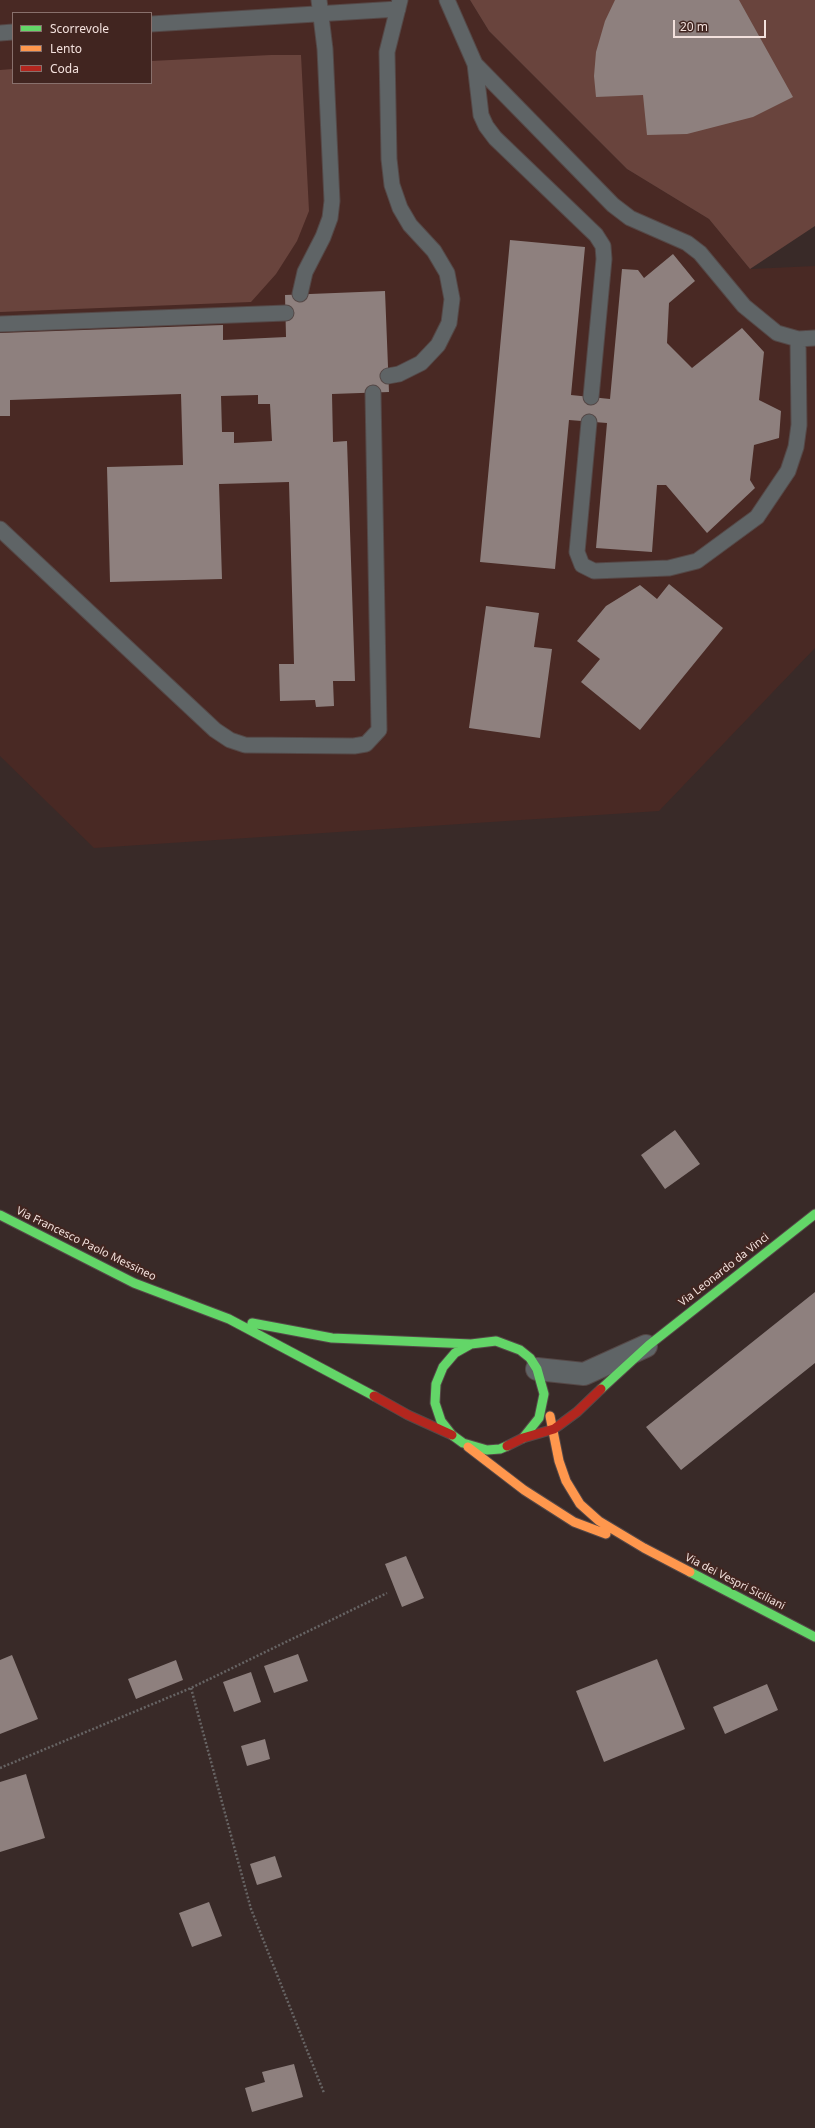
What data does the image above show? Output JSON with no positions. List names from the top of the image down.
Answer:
{
  "streets": {
    "main road": ["Via Francesco Paolo Messineo", "Via Leonardo da Vinci", "Via dei Vespri Siciliani"]
  },
  "legend": ["Scorrevole", "Lento", "Coda"],
  "scale_bar": "20 m"
}
